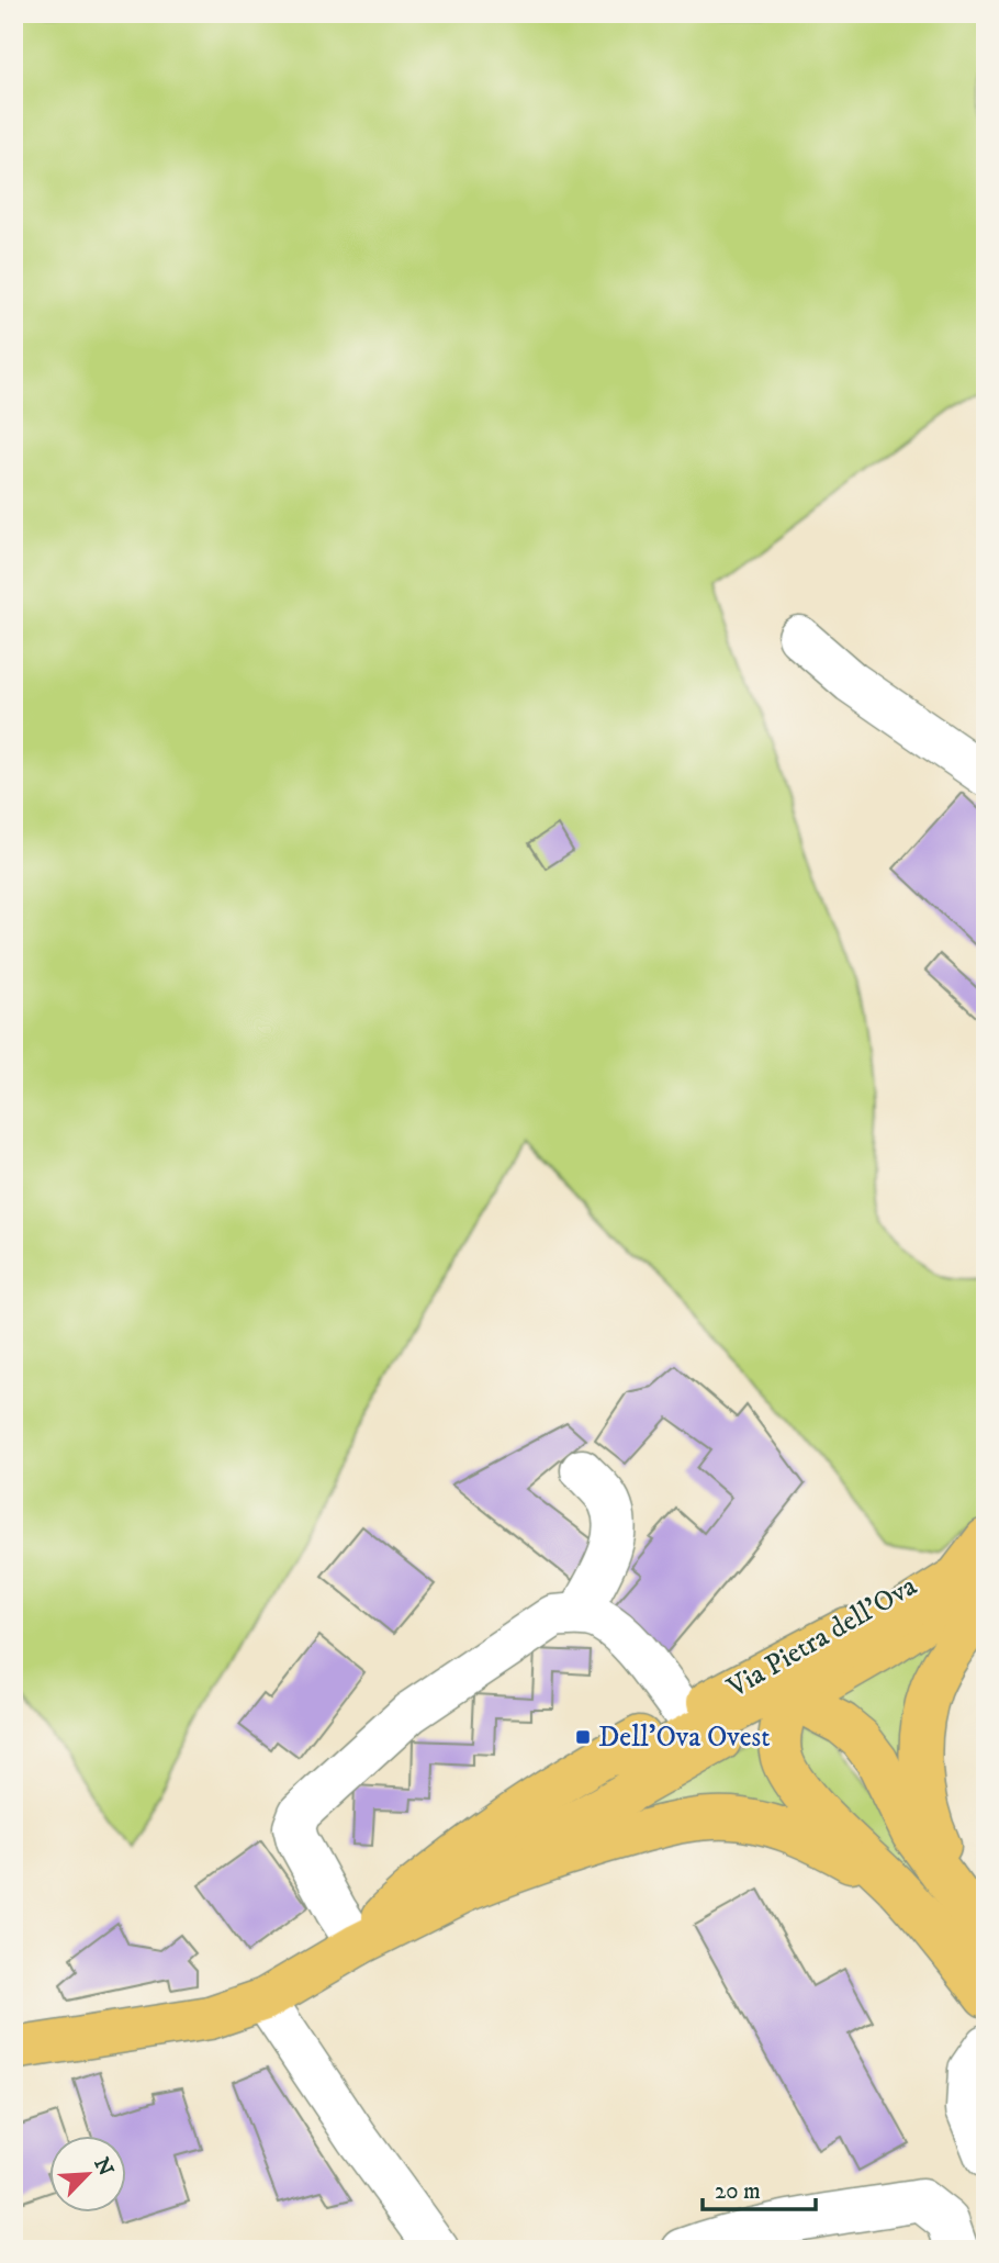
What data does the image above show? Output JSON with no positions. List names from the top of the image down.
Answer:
{
  "streets": {
    "main road": ["Via Pietra dell'Ova"]
  },
  "places": {
    "transit": ["Dell'Ova Ovest"]
  },
  "scale_bar": "20 m",
  "north": "top right"
}
